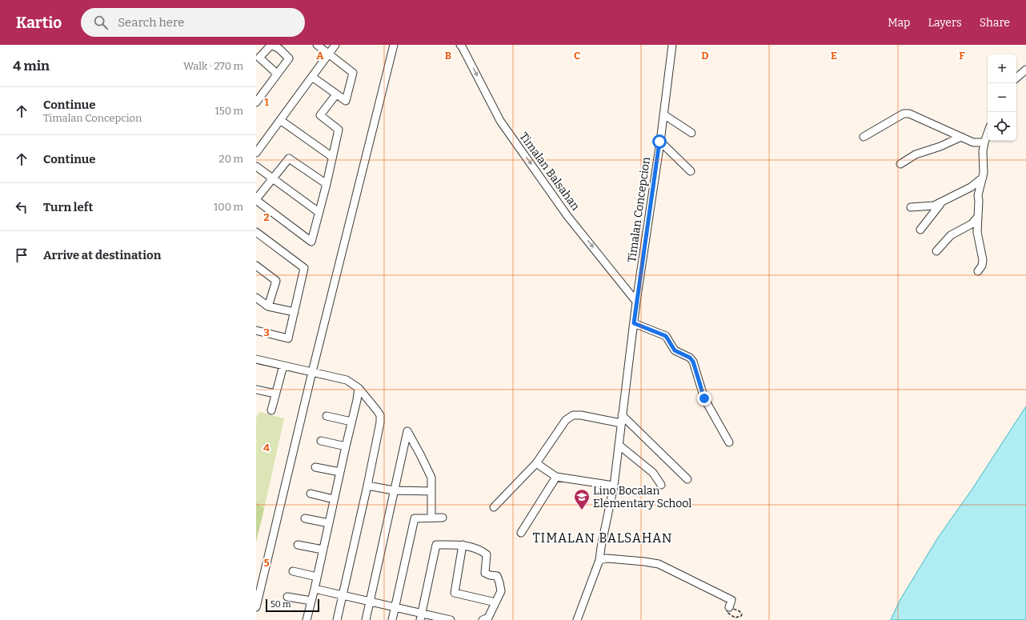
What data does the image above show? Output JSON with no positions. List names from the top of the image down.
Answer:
{
  "streets": {
    "street": ["Timalan Balsahan", "Timalan Concepcion"]
  },
  "crossings": [
    ["Timalan Balsahan", "Timalan Concepcion"]
  ],
  "one_way": ["Timalan Balsahan"],
  "districts": ["TIMALAN BALSAHAN"],
  "places": {
    "school or university": ["Lino Bocalan Elementary School"]
  },
  "scale_bar": "50 m",
  "page": {
    "header": "Kartio",
    "search": "Search here",
    "nav": ["Map", "Layers", "Share"],
    "heading": ["4 min", "Walk · 270 m"],
    "map_buttons": ["+", "−"],
    "list": [
      ["Continue", "Timalan Concepcion", "150 m"],
      ["Continue", "20 m"],
      ["Turn left", "100 m"],
      "Arrive at destination"
    ],
    "scale": "50 m"
  },
  "grid": {
    "columns": [
      "A",
      "B",
      "C",
      "D",
      "E",
      "F"
    ],
    "rows": [
      "1",
      "2",
      "3",
      "4",
      "5"
    ]
  }
}
